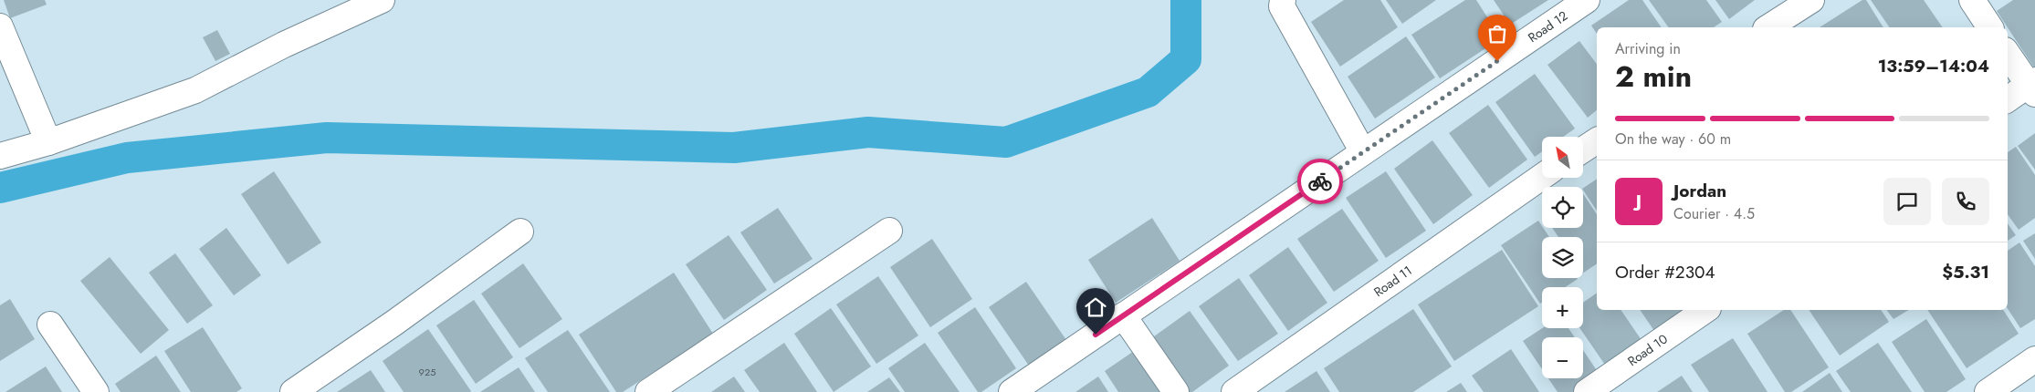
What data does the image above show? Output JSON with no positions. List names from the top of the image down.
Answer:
{
  "streets": {
    "street": ["Road 12", "Road 11", "Road 10"]
  },
  "house_numbers": ["925"],
  "north": "top left",
  "page": {
    "heading": ["2 min", "Arriving in", "13:59–14:04"],
    "panel": [
      "Jordan",
      "Courier · 4.5",
      "Order #2304",
      "$5.31"
    ],
    "bar": "On the way · 60 m",
    "map_buttons": ["+", "−"],
    "round": "J"
  }
}
